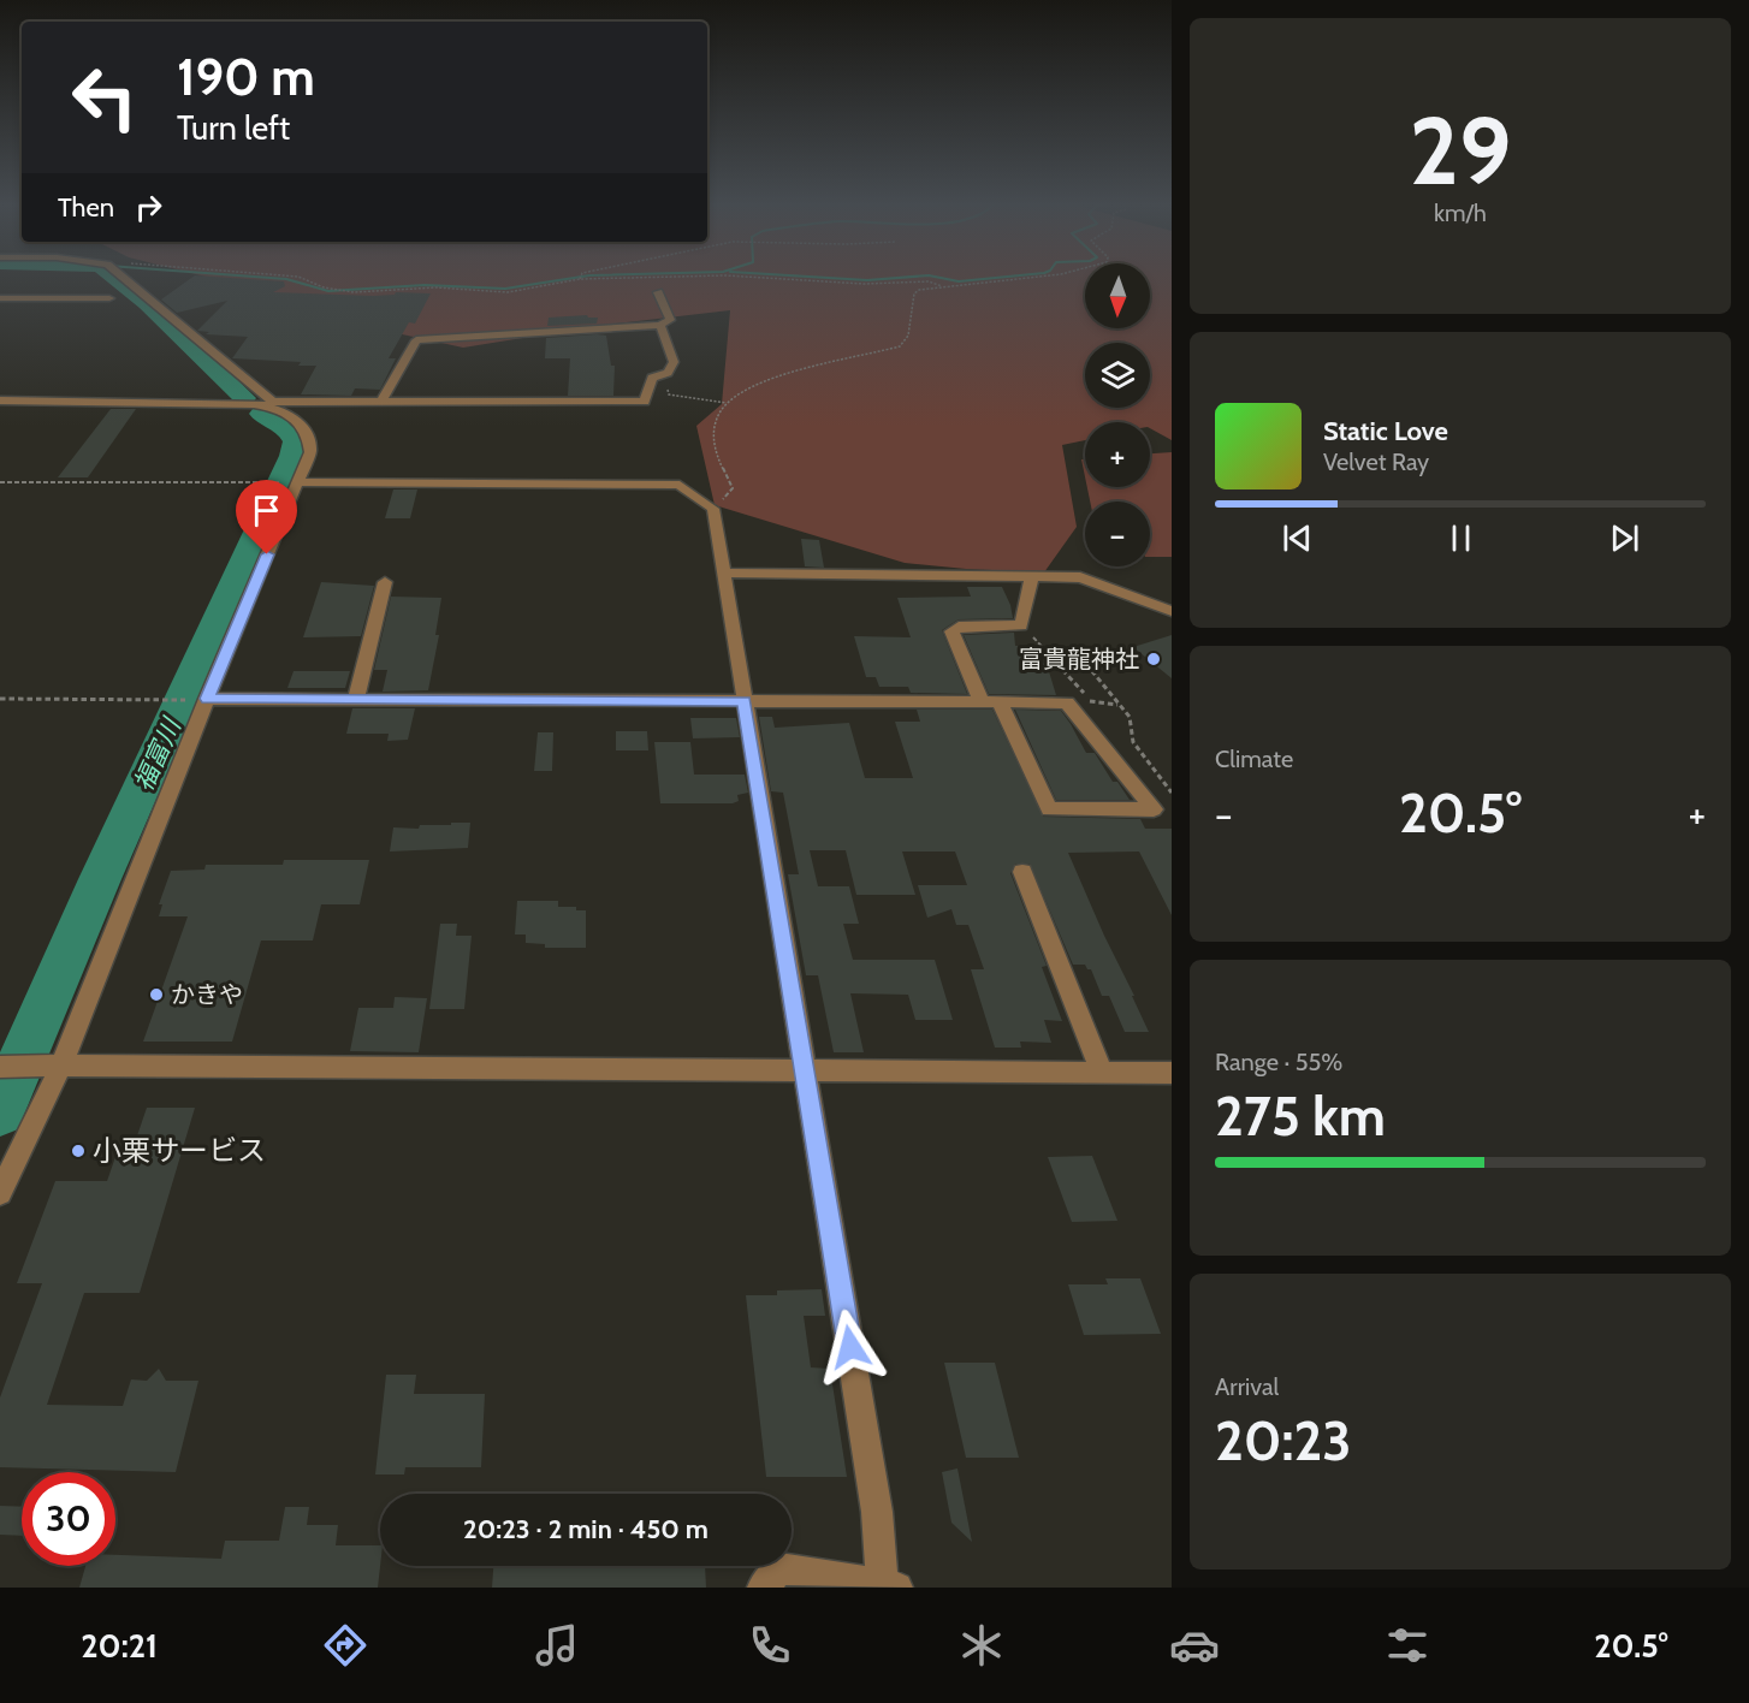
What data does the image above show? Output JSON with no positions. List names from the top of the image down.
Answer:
{
  "water": ["福富川"],
  "places": ["富貴龍神社", "かきや", "小栗サービス"],
  "north": "bottom",
  "page": {
    "tile": [
      ["29", "km/h"],
      "Climate",
      ["Range · 55%", "275 km"],
      ["Arrival", "20:23"]
    ],
    "turn": ["190 m", "Turn left"],
    "then": "Then",
    "map_buttons": ["+", "−"],
    "song": ["Static Love", "Velvet Ray"],
    "heat": ["−", "20.5°", "+"],
    "limit": "30",
    "trip": "20:23 · 2 min · 450 m",
    "tabs": ["20:21", "20.5°"]
  }
}
